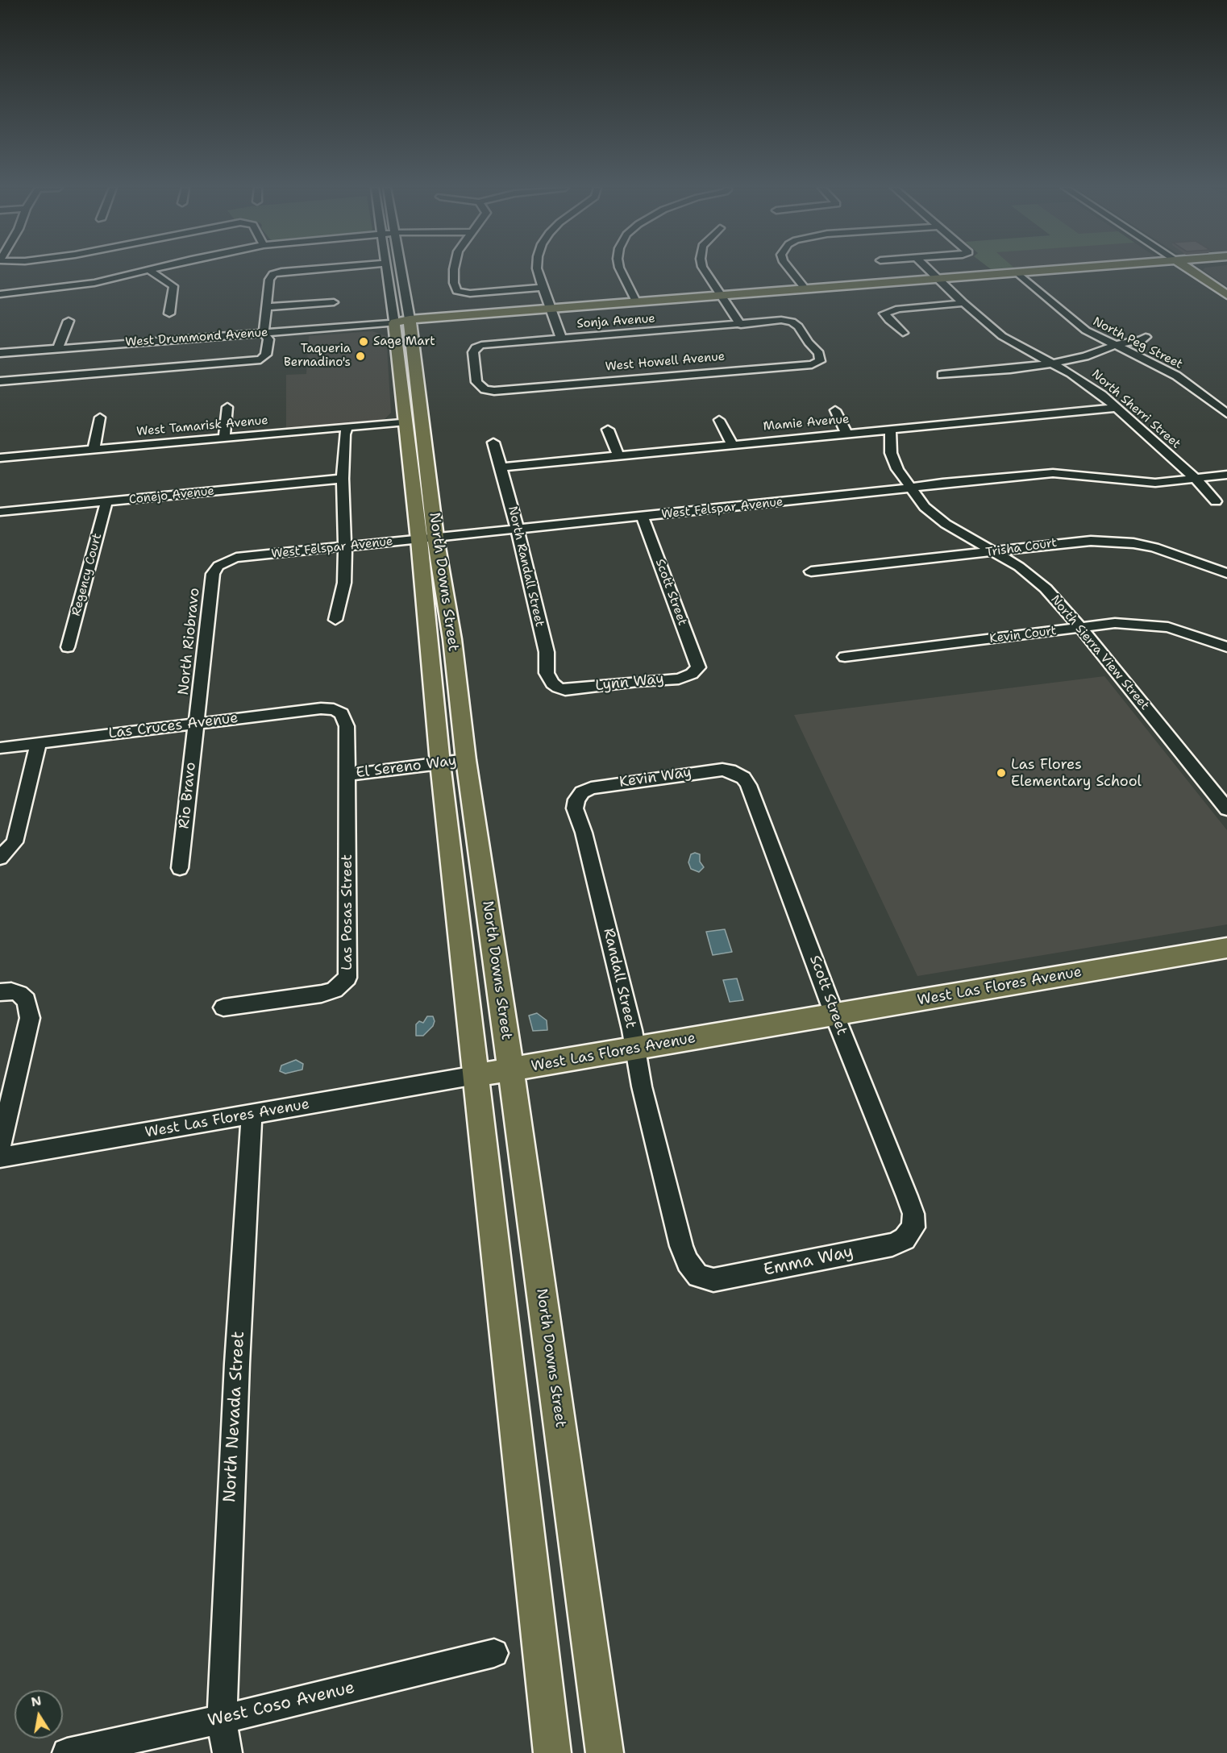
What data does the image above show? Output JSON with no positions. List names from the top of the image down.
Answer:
{
  "streets": {
    "main road": ["West Drummond Avenue", "North Downs Street", "West Las Flores Avenue"],
    "street": [
      "Sonja Avenue",
      "North Peg Street",
      "West Howell Avenue",
      "North Sherri Street",
      "Mamie Avenue",
      "West Tamarisk Avenue",
      "Conejo Avenue",
      "West Felspar Avenue",
      "Trisha Court",
      "North Randall Street",
      "Regency Court",
      "Scott Street",
      "Kevin Court",
      "North Riobravo",
      "North Sierra View Street",
      "Lynn Way",
      "Las Cruces Avenue",
      "El Sereno Way",
      "Kevin Way",
      "Rio Bravo",
      "Las Posas Street",
      "Randall Street",
      "Emma Way",
      "North Nevada Street",
      "West Coso Avenue"
    ]
  },
  "crossings": [
    ["Sonja Avenue", "West Howell Avenue"],
    ["West Drummond Avenue", "North Peg Street"],
    ["West Drummond Avenue", "North Sherri Street"],
    ["West Drummond Avenue", "North Downs Street"],
    ["North Sherri Street", "Mamie Avenue"],
    ["North Sherri Street", "West Felspar Avenue"],
    ["Mamie Avenue", "North Randall Street"],
    ["Mamie Avenue", "North Sierra View Street"],
    ["West Tamarisk Avenue", "North Downs Street"],
    ["Conejo Avenue", "Regency Court"],
    ["West Felspar Avenue", "North Randall Street"],
    ["West Felspar Avenue", "North Downs Street"],
    ["West Felspar Avenue", "Scott Street"],
    ["West Felspar Avenue", "North Riobravo"],
    ["West Felspar Avenue", "North Sierra View Street"],
    ["Trisha Court", "North Sierra View Street"],
    ["North Randall Street", "Lynn Way"],
    ["North Downs Street", "El Sereno Way"],
    ["North Downs Street", "West Las Flores Avenue"],
    ["Scott Street", "Lynn Way"],
    ["Scott Street", "Kevin Way"],
    ["Scott Street", "West Las Flores Avenue"],
    ["Scott Street", "Emma Way"],
    ["Kevin Court", "North Sierra View Street"],
    ["North Riobravo", "Las Cruces Avenue"],
    ["North Riobravo", "Rio Bravo"],
    ["Las Cruces Avenue", "Rio Bravo"],
    ["Las Cruces Avenue", "Las Posas Street"],
    ["El Sereno Way", "Las Posas Street"],
    ["Kevin Way", "Randall Street"],
    ["Randall Street", "West Las Flores Avenue"],
    ["Randall Street", "Emma Way"],
    ["West Las Flores Avenue", "North Nevada Street"],
    ["North Nevada Street", "West Coso Avenue"]
  ],
  "places": ["Sage Mart", "Taqueria Bernadino's", "Las Flores Elementary School"],
  "north": "top"
}
